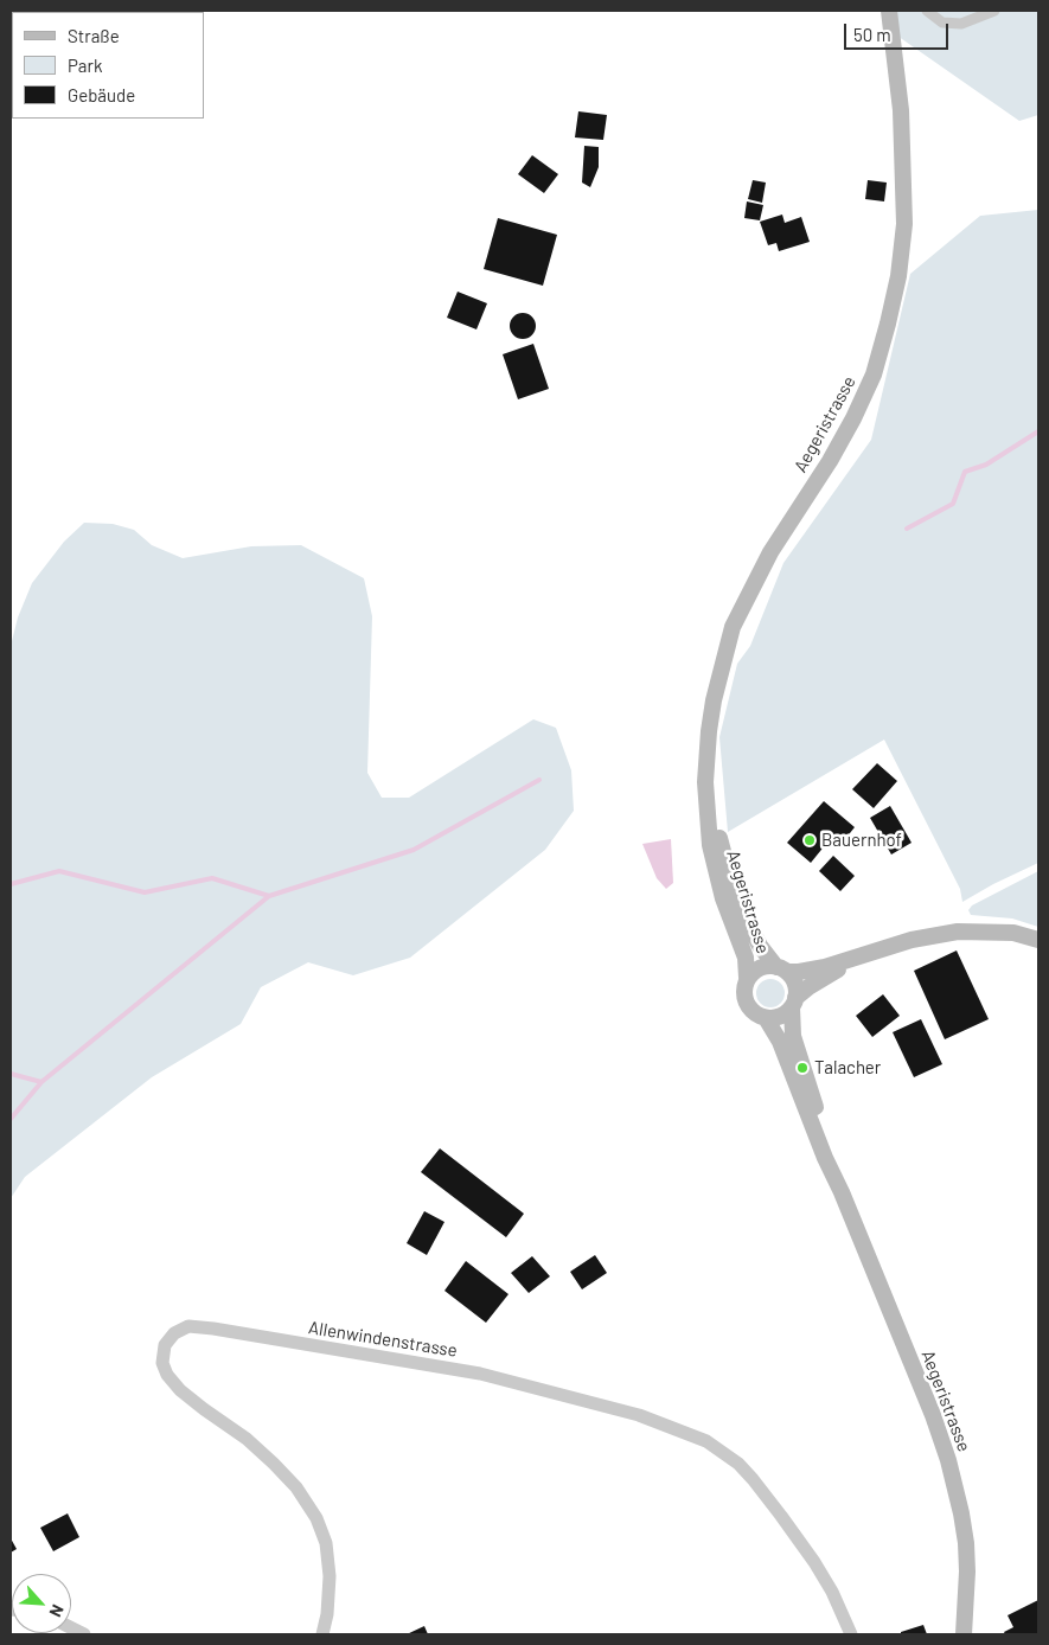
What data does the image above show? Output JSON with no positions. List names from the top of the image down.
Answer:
{
  "streets": {
    "main road": ["Aegeristrasse"],
    "street": ["Allenwindenstrasse"]
  },
  "places": ["Bauernhof", "Talacher"],
  "legend": ["Straße", "Park", "Gebäude"],
  "scale_bar": "50 m",
  "north": "bottom right"
}
